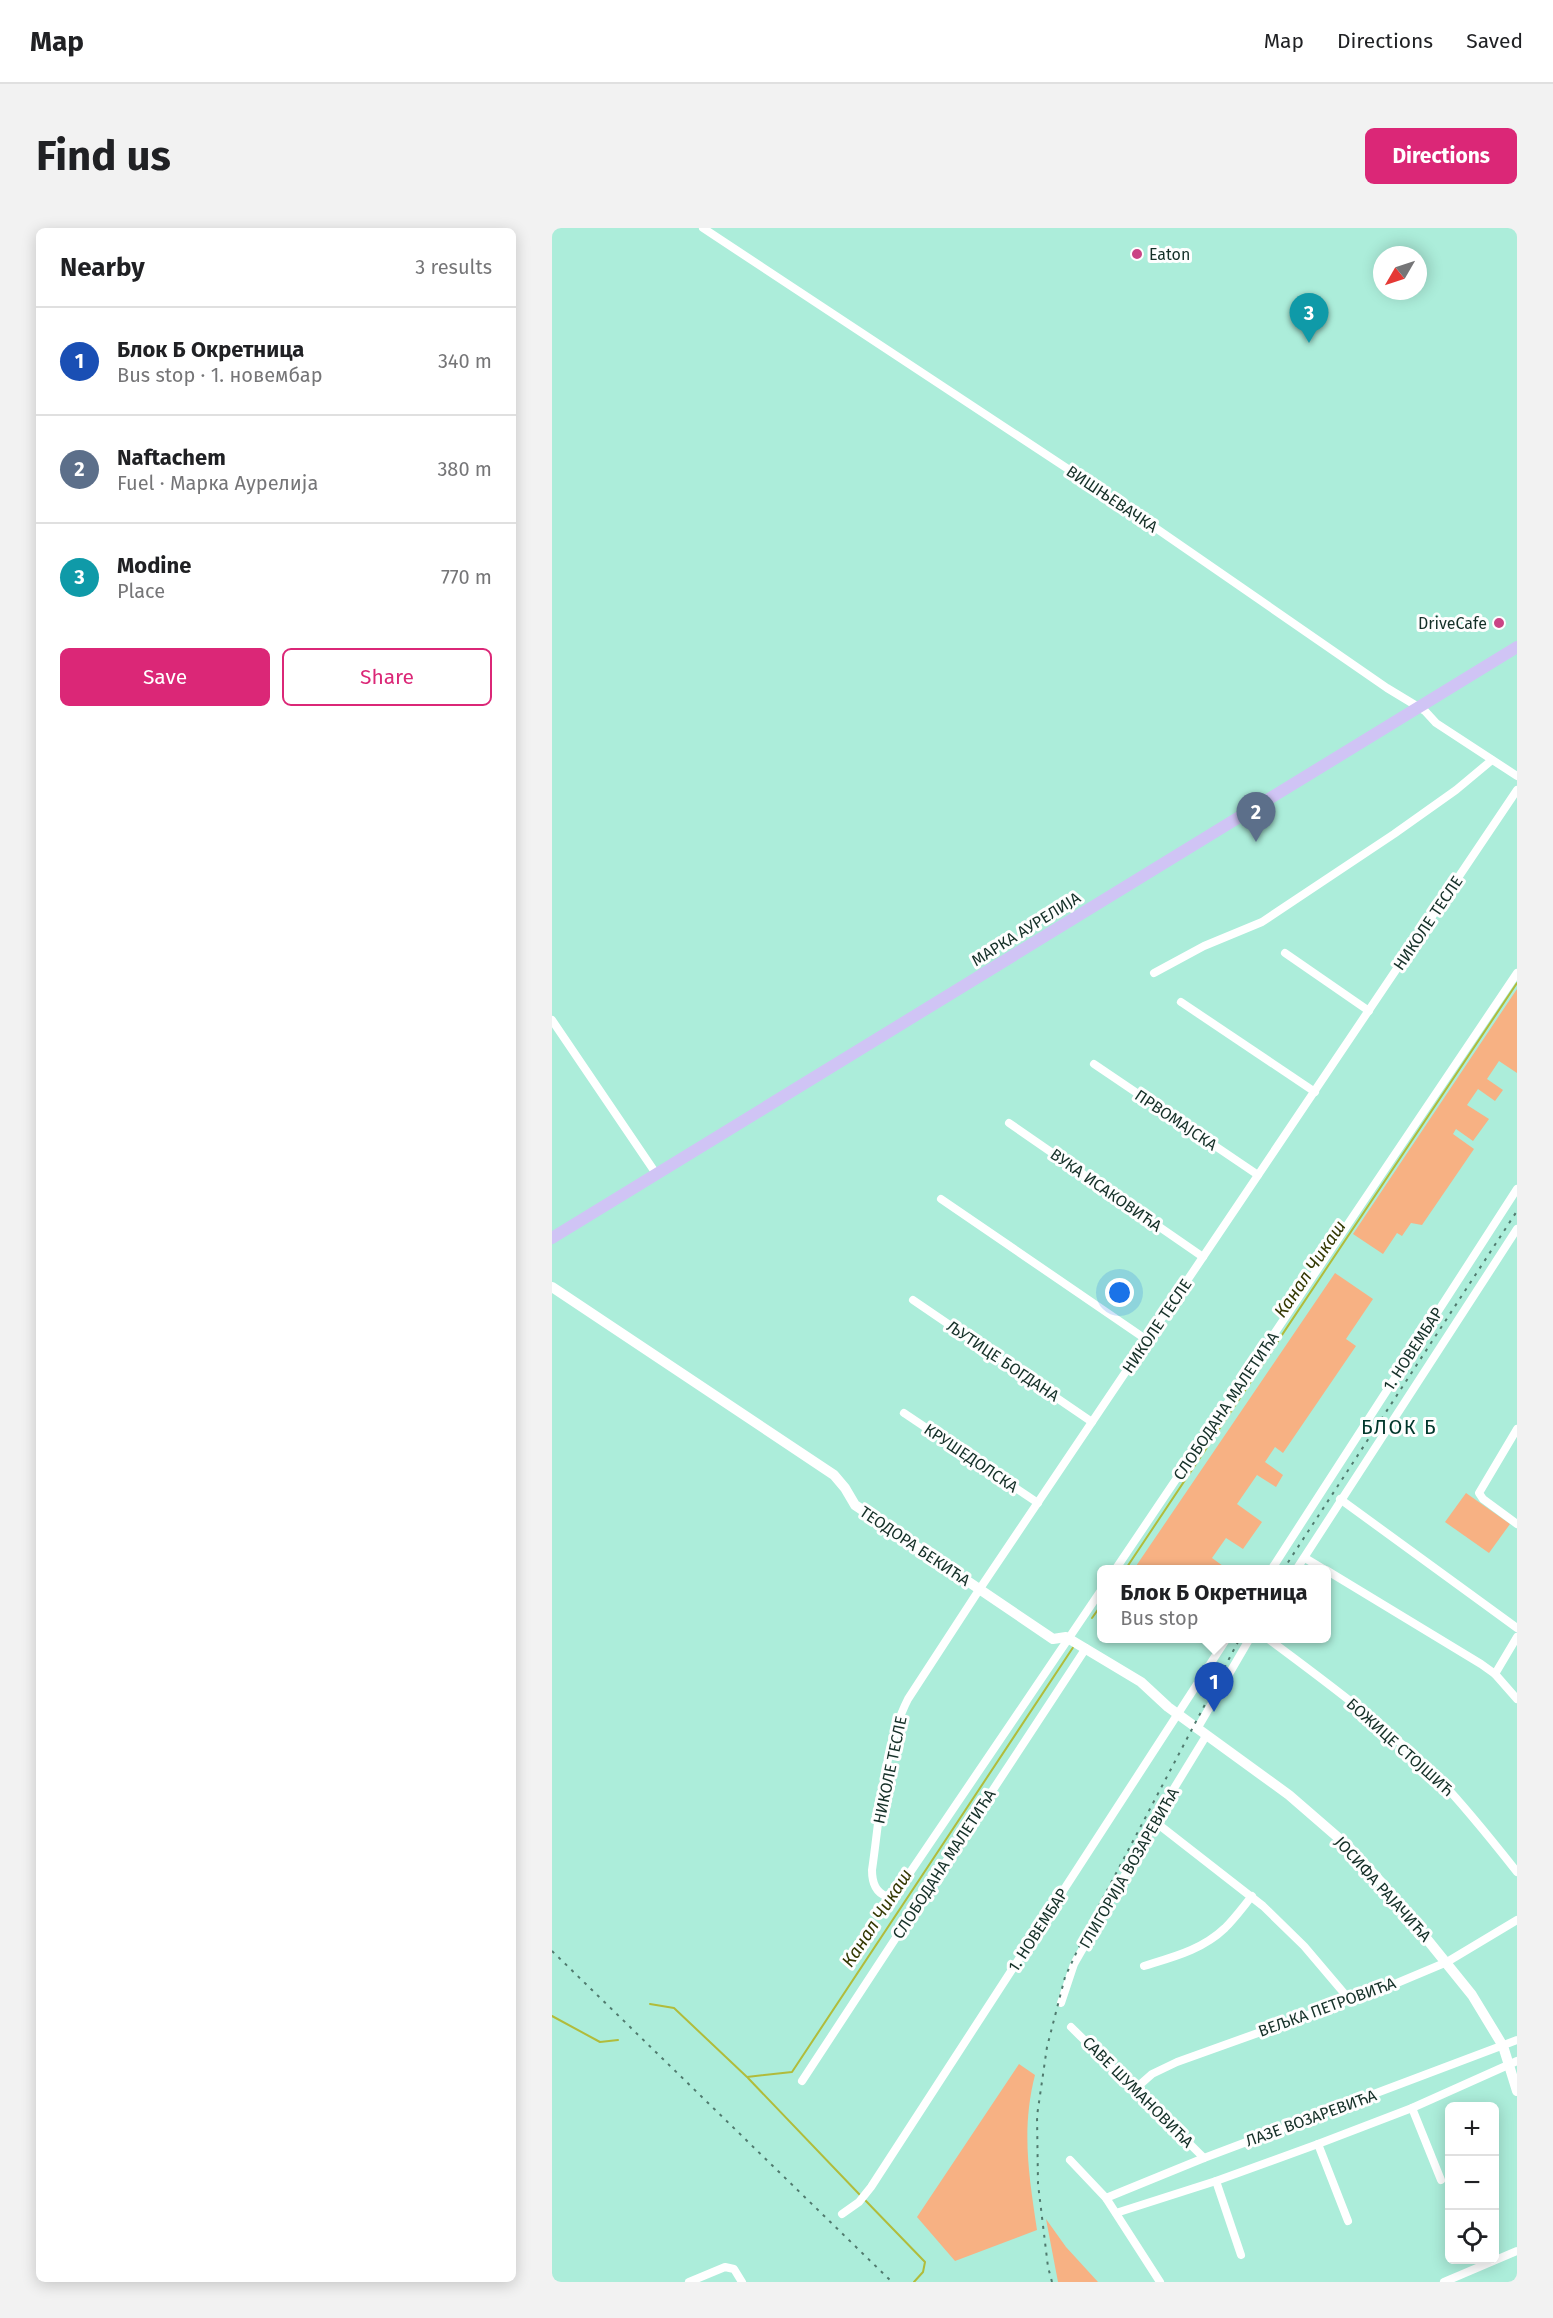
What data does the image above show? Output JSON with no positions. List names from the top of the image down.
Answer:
{
  "streets": {
    "main road": ["МАРКА АУРЕЛИЈА"],
    "street": [
      "ВИШЊЕВАЧКА",
      "НИКОЛЕ ТЕСЛЕ",
      "ПРВОМАЈСКА",
      "ВУКА ИСАКОВИЋА",
      "1. НОВЕМБАР",
      "ЉУТИЦЕ БОГДАНА",
      "СЛОБОДАНА МАЛЕТИЋА",
      "КРУШЕДОЛСКА",
      "ТЕОДОРА БЕКИЋА",
      "БОЖИЦЕ СТОЈШИЋ",
      "ГЛИГОРИЈА ВОЗАРЕВИЋА",
      "ЈОСИФА РАЈАЧИЋА",
      "ВЕЉКА ПЕТРОВИЋА",
      "САВЕ ШУМАНОВИЋА",
      "ЛАЗЕ ВОЗАРЕВИЋА"
    ]
  },
  "crossings": [
    ["ВИШЊЕВАЧКА", "МАРКА АУРЕЛИЈА"],
    ["НИКОЛЕ ТЕСЛЕ", "ПРВОМАЈСКА"],
    ["НИКОЛЕ ТЕСЛЕ", "ВУКА ИСАКОВИЋА"],
    ["НИКОЛЕ ТЕСЛЕ", "ЉУТИЦЕ БОГДАНА"],
    ["НИКОЛЕ ТЕСЛЕ", "СЛОБОДАНА МАЛЕТИЋА"],
    ["НИКОЛЕ ТЕСЛЕ", "КРУШЕДОЛСКА"],
    ["НИКОЛЕ ТЕСЛЕ", "ТЕОДОРА БЕКИЋА"],
    ["1. НОВЕМБАР", "ТЕОДОРА БЕКИЋА"],
    ["СЛОБОДАНА МАЛЕТИЋА", "ТЕОДОРА БЕКИЋА"],
    ["ТЕОДОРА БЕКИЋА", "ГЛИГОРИЈА ВОЗАРЕВИЋА"],
    ["ТЕОДОРА БЕКИЋА", "ЈОСИФА РАЈАЧИЋА"],
    ["ГЛИГОРИЈА ВОЗАРЕВИЋА", "ЈОСИФА РАЈАЧИЋА"],
    ["ЈОСИФА РАЈАЧИЋА", "ВЕЉКА ПЕТРОВИЋА"],
    ["ЈОСИФА РАЈАЧИЋА", "ЛАЗЕ ВОЗАРЕВИЋА"],
    ["ВЕЉКА ПЕТРОВИЋА", "САВЕ ШУМАНОВИЋА"],
    ["САВЕ ШУМАНОВИЋА", "ЛАЗЕ ВОЗАРЕВИЋА"]
  ],
  "districts": ["БЛОК Б"],
  "water": ["Канал Чикаш"],
  "places": ["Eaton", "DriveCafe"],
  "north": "bottom left",
  "page": {
    "header": "Map",
    "nav": ["Map", "Directions", "Saved"],
    "buttons": [
      "Directions",
      ["Save", "Share"]
    ],
    "title": "Find us",
    "heading": ["Nearby", "3 results"],
    "pins": ["3", "2", "1"],
    "list": [
      {
        "mark": "1",
        "name": "Блок Б Окретница",
        "note": "Bus stop · 1. новембар",
        "value": "340 m"
      },
      {
        "mark": "2",
        "name": "Naftachem",
        "note": "Fuel · Марка Аурелија",
        "value": "380 m"
      },
      {
        "mark": "3",
        "name": "Modine",
        "note": "Place",
        "value": "770 m"
      }
    ],
    "popup": ["Блок Б Окретница", "Bus stop"],
    "map_buttons": ["+", "−"]
  }
}
